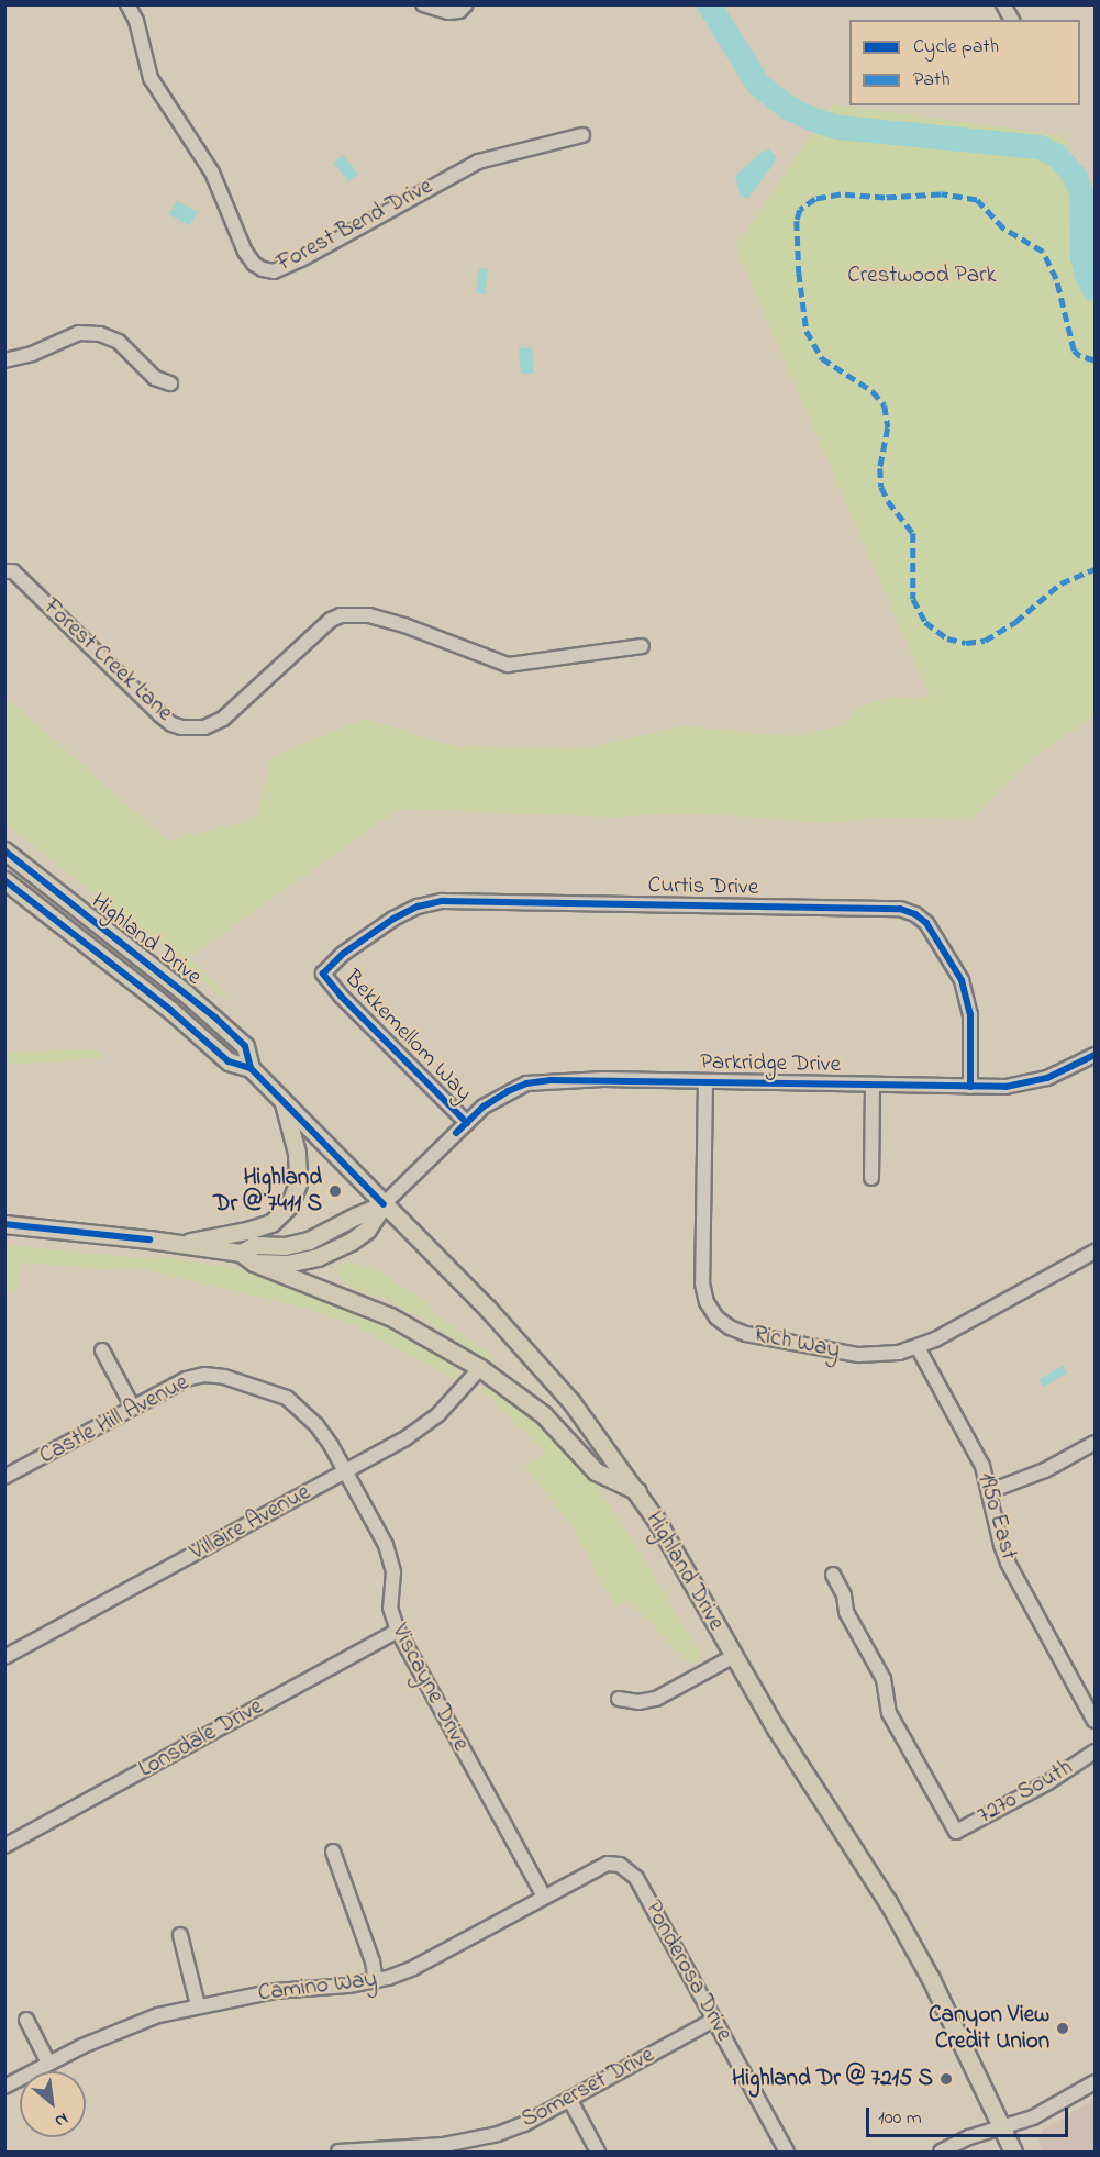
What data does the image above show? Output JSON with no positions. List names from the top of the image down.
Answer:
{
  "streets": {
    "main road": ["Highland Drive"],
    "street": [
      "Forest Bend Drive",
      "Forest Creek Lane",
      "Curtis Drive",
      "Bekkemellom Way",
      "Parkridge Drive",
      "Rich Way",
      "Castle Hill Avenue",
      "1950 East",
      "Villaire Avenue",
      "Viscayne Drive",
      "Lonsdale Drive",
      "7270 South",
      "Ponderosa Drive",
      "Camino Way",
      "Somerset Drive"
    ]
  },
  "crossings": [
    ["Curtis Drive", "Bekkemellom Way"],
    ["Curtis Drive", "Parkridge Drive"],
    ["Highland Drive", "Parkridge Drive"],
    ["Bekkemellom Way", "Parkridge Drive"],
    ["Parkridge Drive", "Rich Way"],
    ["Rich Way", "1950 East"],
    ["Castle Hill Avenue", "Villaire Avenue"],
    ["Castle Hill Avenue", "Viscayne Drive"],
    ["Villaire Avenue", "Viscayne Drive"],
    ["Viscayne Drive", "Lonsdale Drive"],
    ["Viscayne Drive", "Camino Way"],
    ["Ponderosa Drive", "Camino Way"],
    ["Ponderosa Drive", "Somerset Drive"]
  ],
  "parks": ["Crestwood Park"],
  "places": ["Highland Dr @ 7411 S", "Canyon View Credit Union", "Highland Dr @ 7215 S"],
  "legend": ["Cycle path", "Path"],
  "scale_bar": "100 m",
  "north": "bottom right"
}
